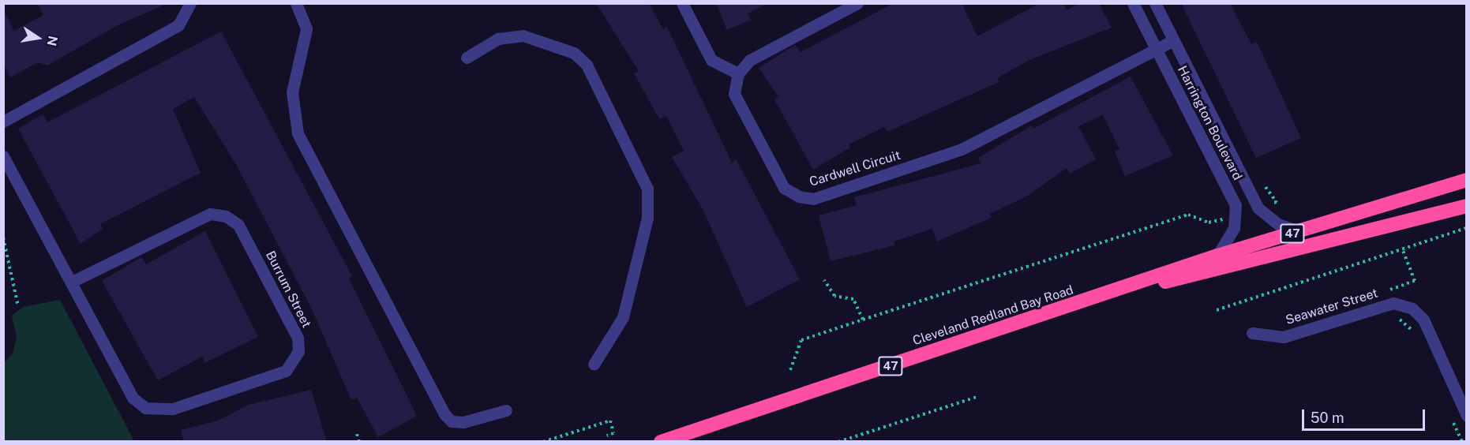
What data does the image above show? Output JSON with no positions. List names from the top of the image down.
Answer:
{
  "streets": {
    "highway": ["47", "Cleveland Redland Bay Road"],
    "street": [
      "Harrington Boulevard",
      "Cardwell Circuit",
      "Burrum Street",
      "Seawater Street"
    ]
  },
  "crossings": [
    ["Harrington Boulevard", "Cardwell Circuit"],
    ["Harrington Boulevard", "Cleveland Redland Bay Road"]
  ],
  "scale_bar": "50 m",
  "north": "right"
}
